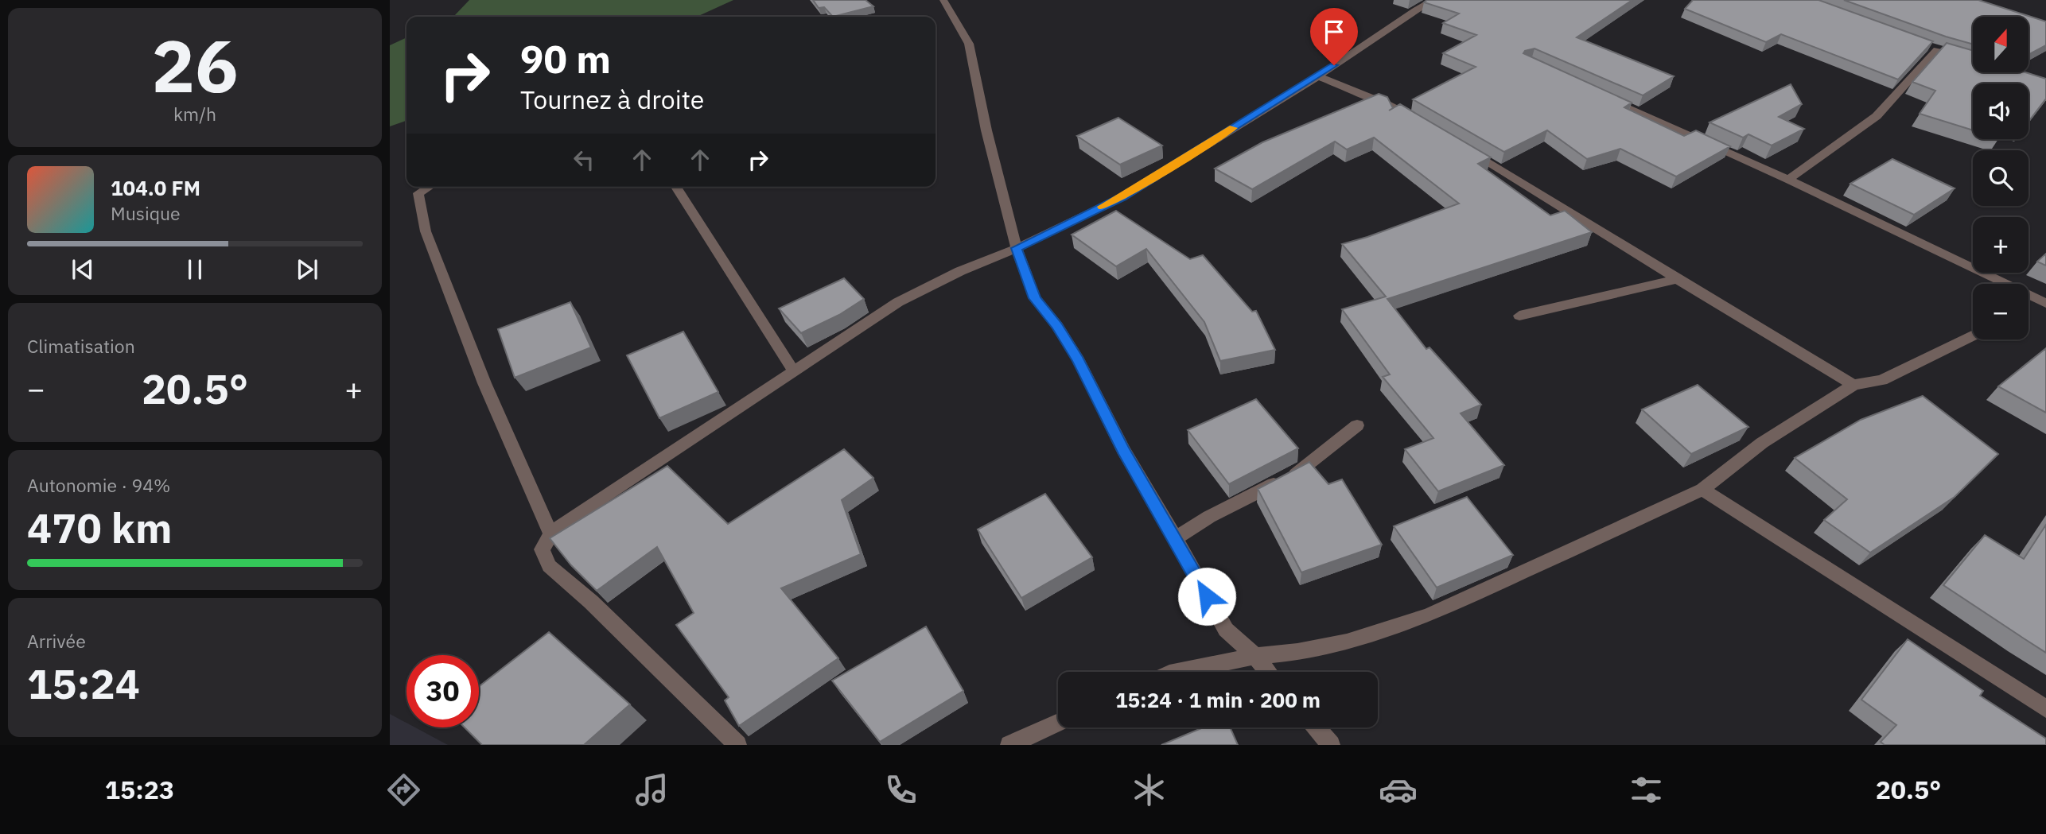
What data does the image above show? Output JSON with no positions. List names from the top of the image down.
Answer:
{
  "north": "top",
  "page": {
    "tile": [
      ["26", "km/h"],
      "Climatisation",
      ["Autonomie · 94%", "470 km"],
      ["Arrivée", "15:24"]
    ],
    "map_buttons": ["+", "−"],
    "turn": ["90 m", "Tournez à droite"],
    "song": ["104.0 FM", "Musique"],
    "heat": ["−", "20.5°", "+"],
    "limit": "30",
    "trip": "15:24 · 1 min · 200 m",
    "tabs": ["15:23", "20.5°"]
  }
}
